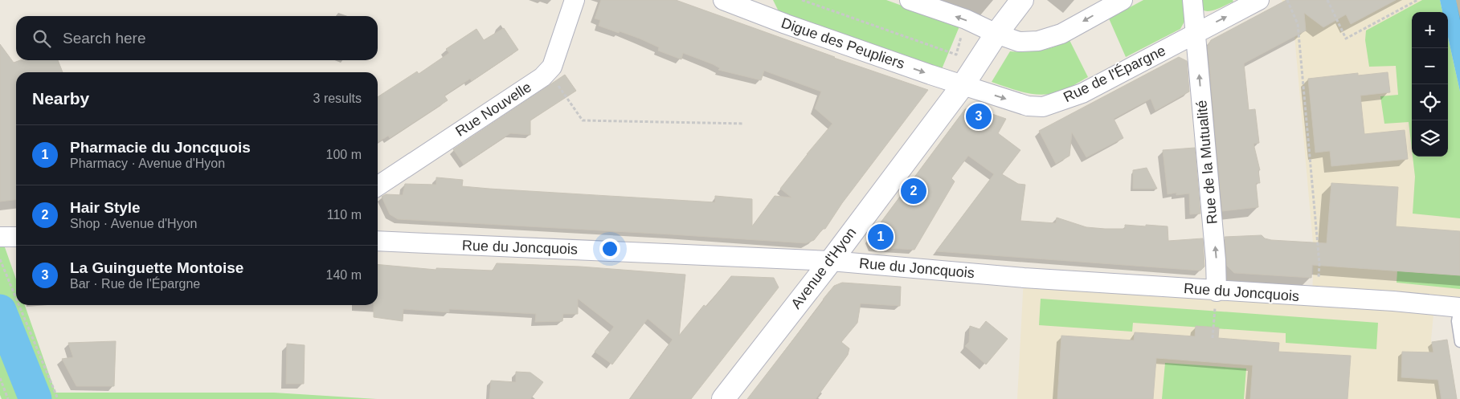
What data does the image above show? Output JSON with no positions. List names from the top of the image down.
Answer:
{
  "streets": {
    "street": [
      "Digue des Peupliers",
      "Rue de l'Épargne",
      "Rue Nouvelle",
      "Rue de la Mutualité",
      "Rue du Joncquois",
      "Avenue d'Hyon"
    ]
  },
  "crossings": [
    ["Digue des Peupliers", "Rue de l'Épargne"],
    ["Digue des Peupliers", "Avenue d'Hyon"],
    ["Rue de l'Épargne", "Rue de la Mutualité"],
    ["Rue de l'Épargne", "Avenue d'Hyon"],
    ["Rue de la Mutualité", "Rue du Joncquois"],
    ["Rue du Joncquois", "Avenue d'Hyon"]
  ],
  "one_way": ["Rue de la Mutualité"],
  "page": {
    "map_buttons": ["+", "−"],
    "search": "Search here",
    "heading": ["Nearby", "3 results"],
    "pins": ["3", "2", "1"],
    "list": [
      {
        "mark": "1",
        "name": "Pharmacie du Joncquois",
        "note": "Pharmacy · Avenue d'Hyon",
        "value": "100 m"
      },
      {
        "mark": "2",
        "name": "Hair Style",
        "note": "Shop · Avenue d'Hyon",
        "value": "110 m"
      },
      {
        "mark": "3",
        "name": "La Guinguette Montoise",
        "note": "Bar · Rue de l'Épargne",
        "value": "140 m"
      }
    ]
  }
}
